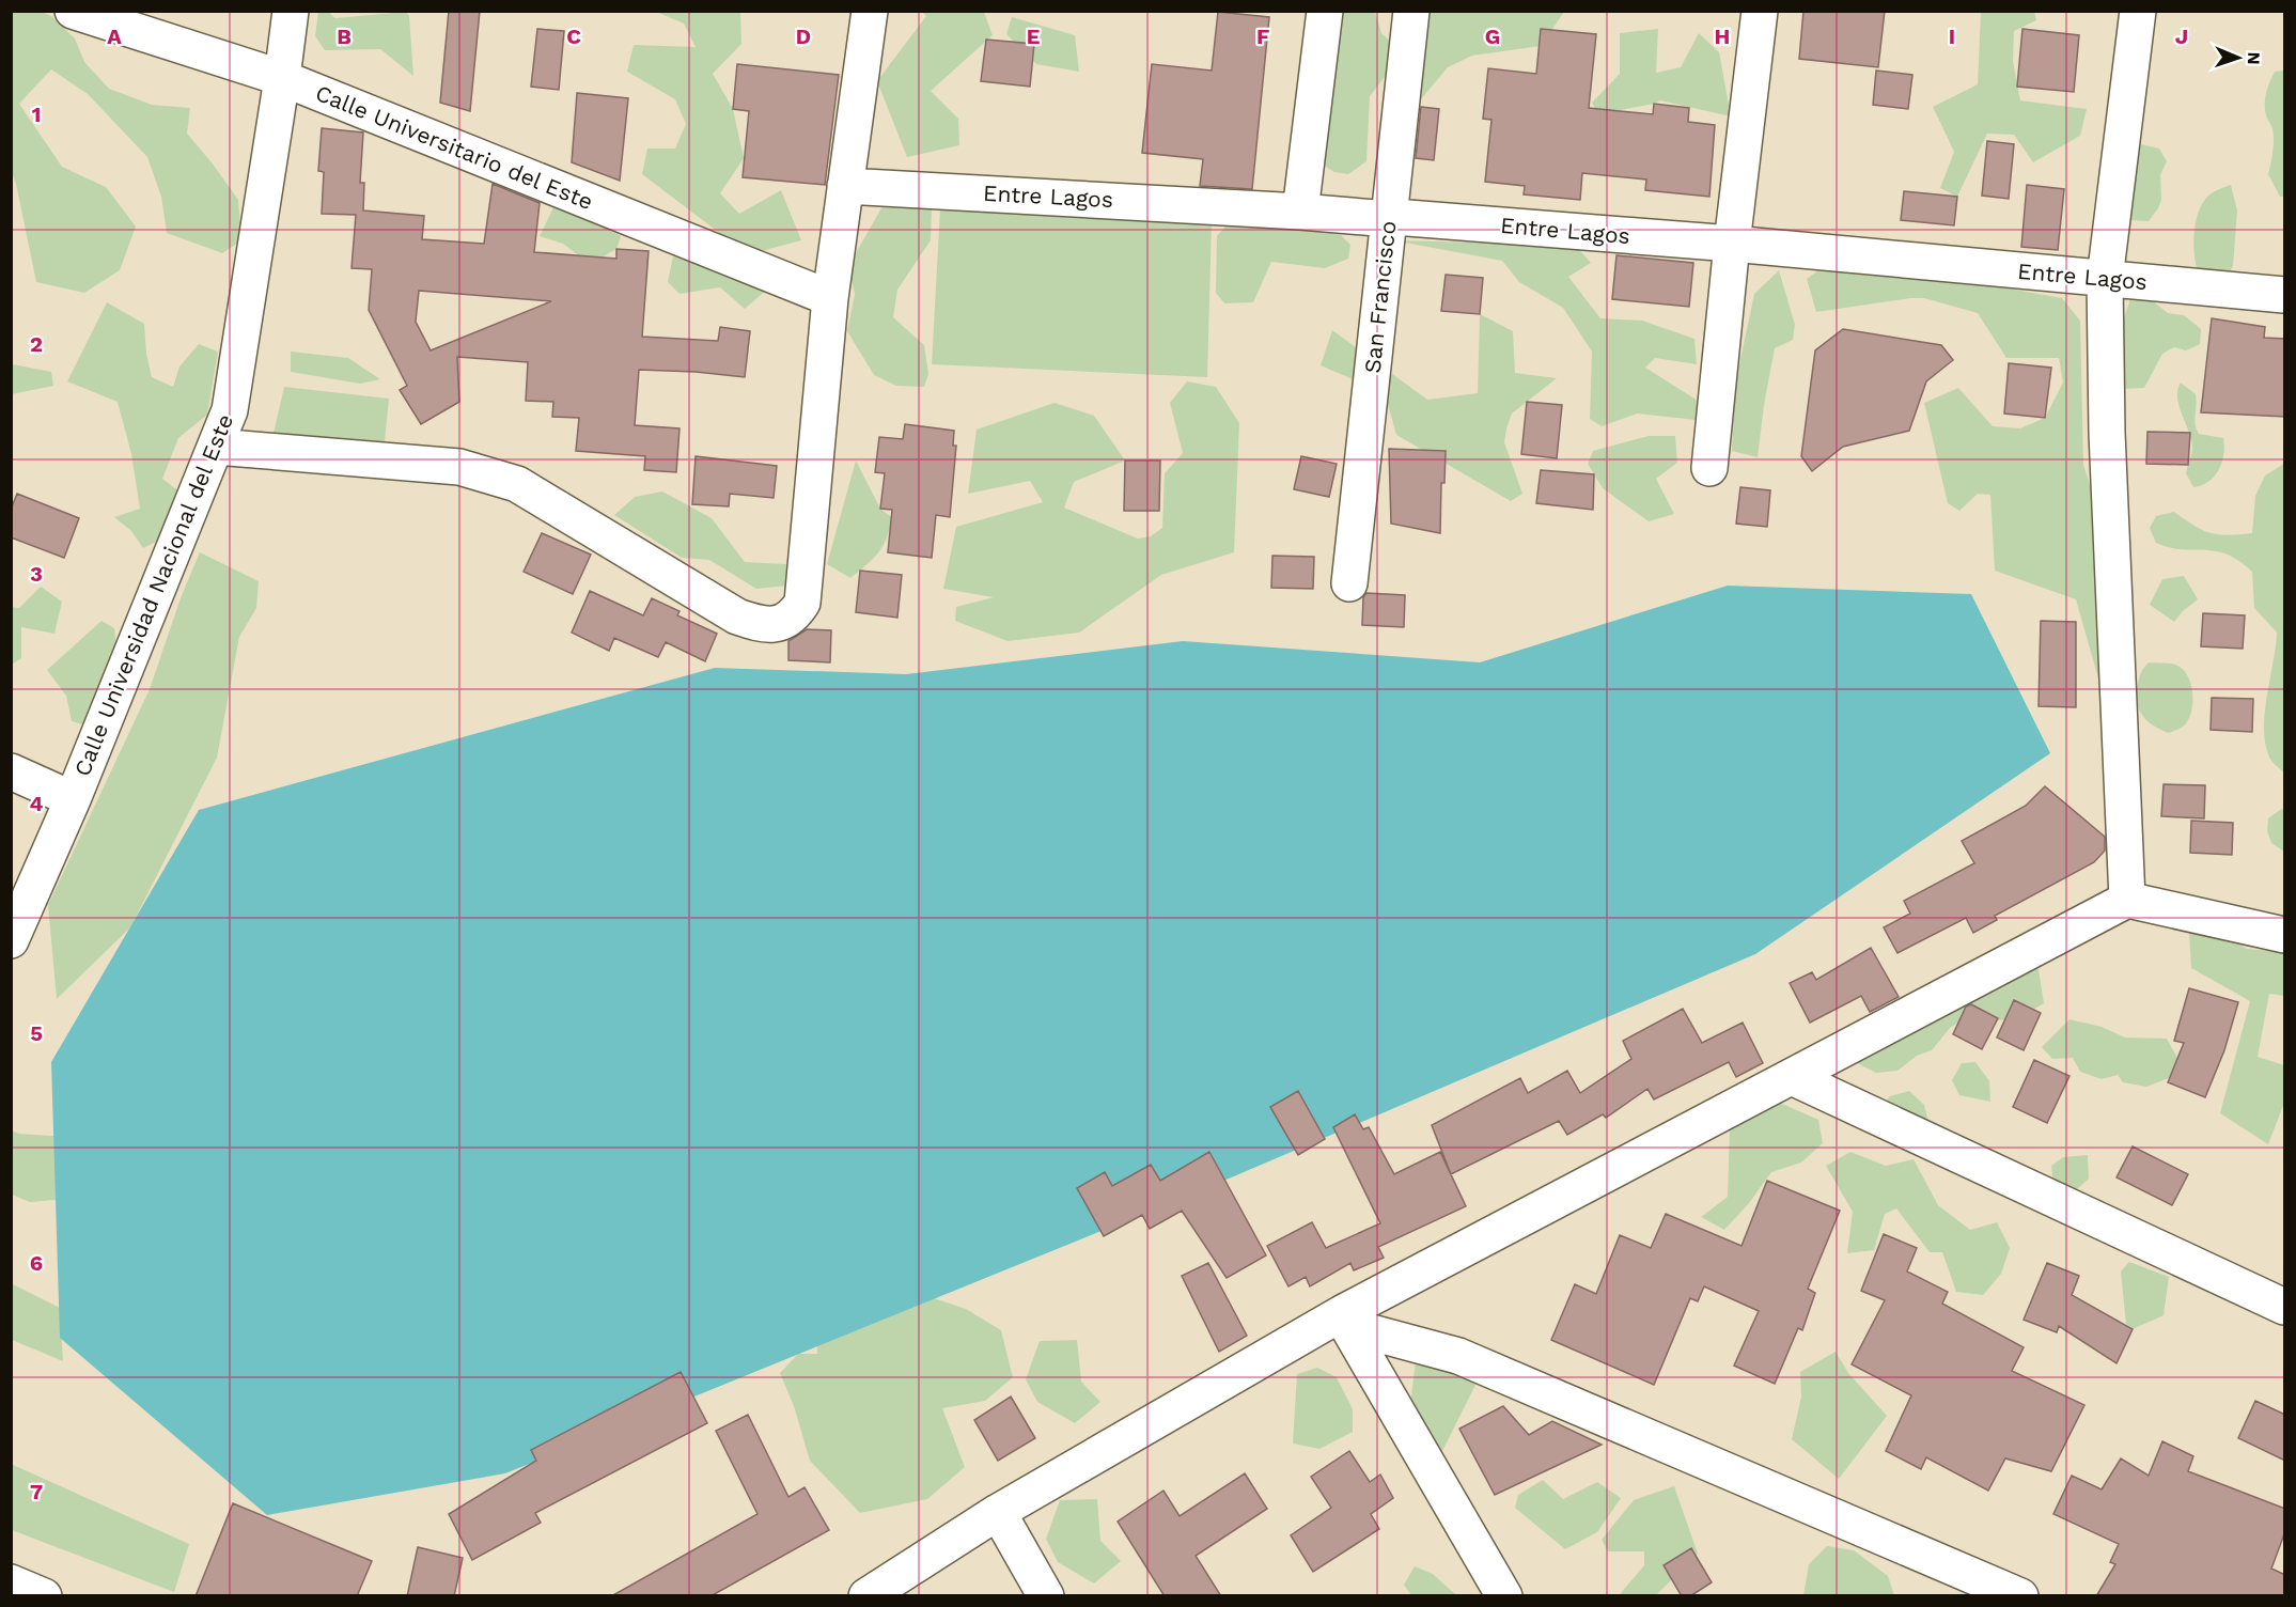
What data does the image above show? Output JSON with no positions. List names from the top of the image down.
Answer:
{
  "streets": {
    "street": [
      "Calle Universitario del Este",
      "Entre Lagos",
      "San Francisco",
      "Calle Universidad Nacional del Este"
    ]
  },
  "crossings": [
    ["Calle Universitario del Este", "Calle Universidad Nacional del Este"],
    ["Entre Lagos", "San Francisco"]
  ],
  "north": "right",
  "grid": {
    "columns": [
      "A",
      "B",
      "C",
      "D",
      "E",
      "F",
      "G",
      "H",
      "I",
      "J"
    ],
    "rows": [
      "1",
      "2",
      "3",
      "4",
      "5",
      "6",
      "7"
    ]
  }
}
